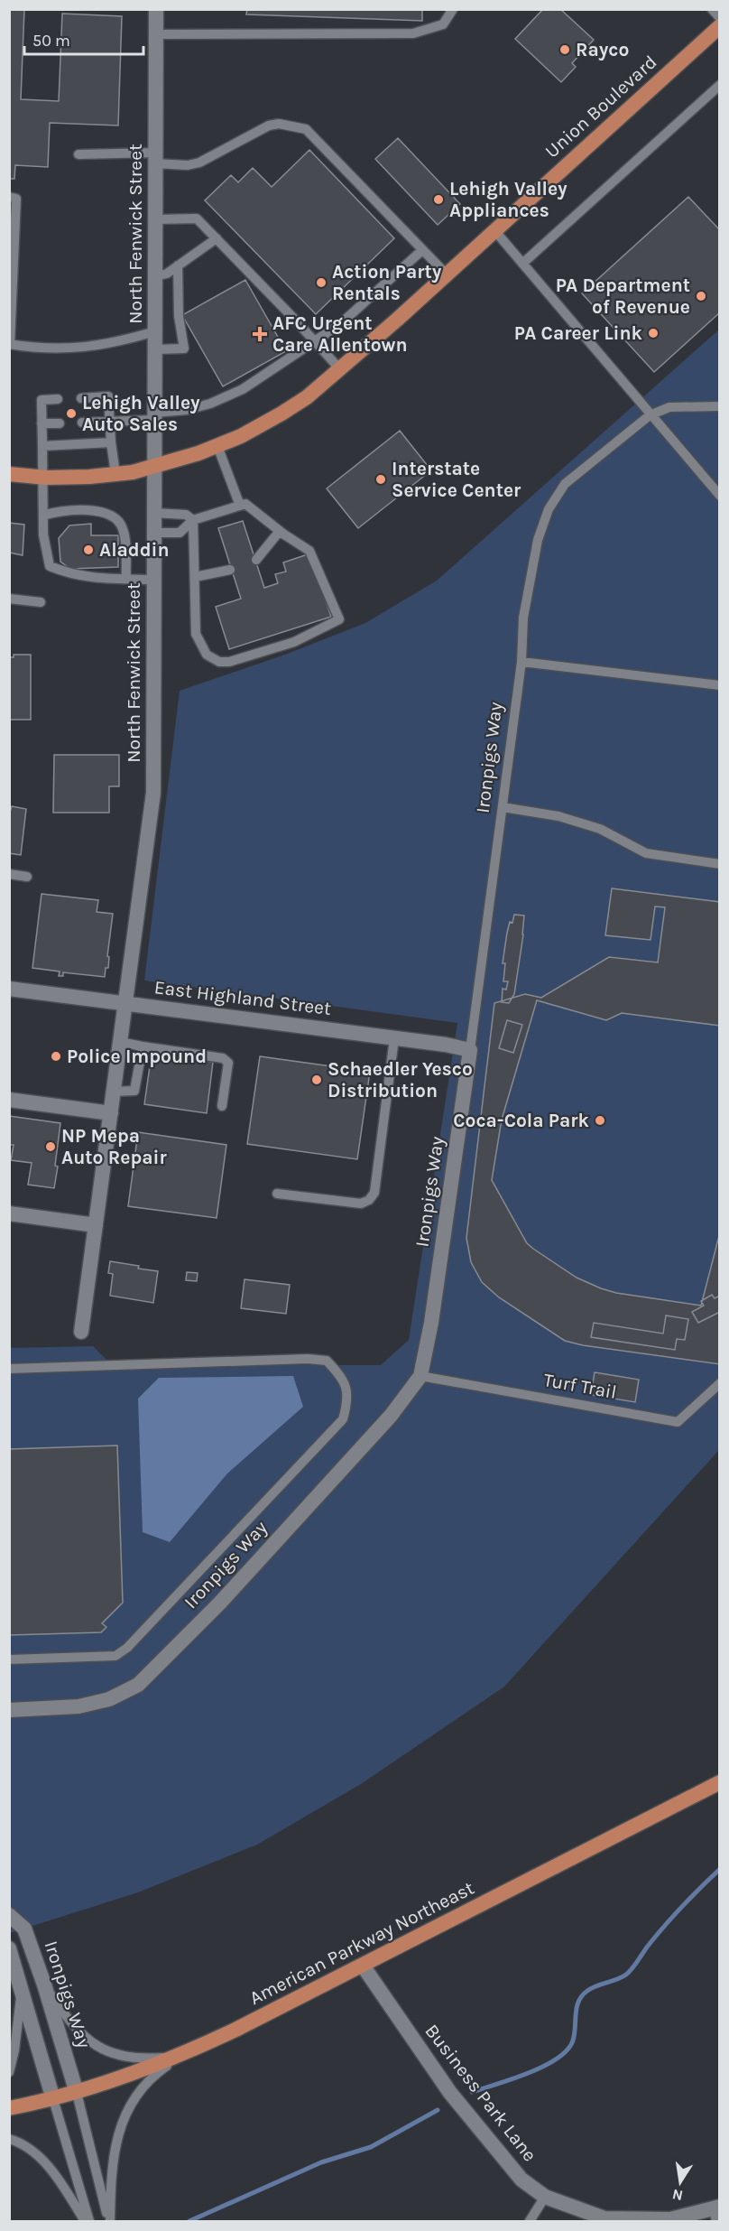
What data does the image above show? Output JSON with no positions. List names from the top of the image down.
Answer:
{
  "streets": {
    "main road": ["Union Boulevard", "American Parkway Northeast"],
    "street": [
      "North Fenwick Street",
      "Ironpigs Way",
      "East Highland Street",
      "Business Park Lane"
    ],
    "lane": ["Turf Trail"]
  },
  "crossings": [
    ["Union Boulevard", "North Fenwick Street"],
    ["North Fenwick Street", "East Highland Street"],
    ["Ironpigs Way", "East Highland Street"],
    ["Ironpigs Way", "Turf Trail"],
    ["Ironpigs Way", "American Parkway Northeast"],
    ["American Parkway Northeast", "Business Park Lane"]
  ],
  "places": {
    "other": [
      "Rayco",
      "Lehigh Valley Appliances",
      "Action Party Rentals",
      "PA Department of Revenue",
      "PA Career Link",
      "Lehigh Valley Auto Sales",
      "Interstate Service Center",
      "Aladdin",
      "Police Impound",
      "Schaedler Yesco Distribution",
      "Coca-Cola Park",
      "NP Mepa Auto Repair"
    ],
    "health": ["AFC Urgent Care Allentown"]
  },
  "scale_bar": "50 m",
  "north": "bottom"
}
